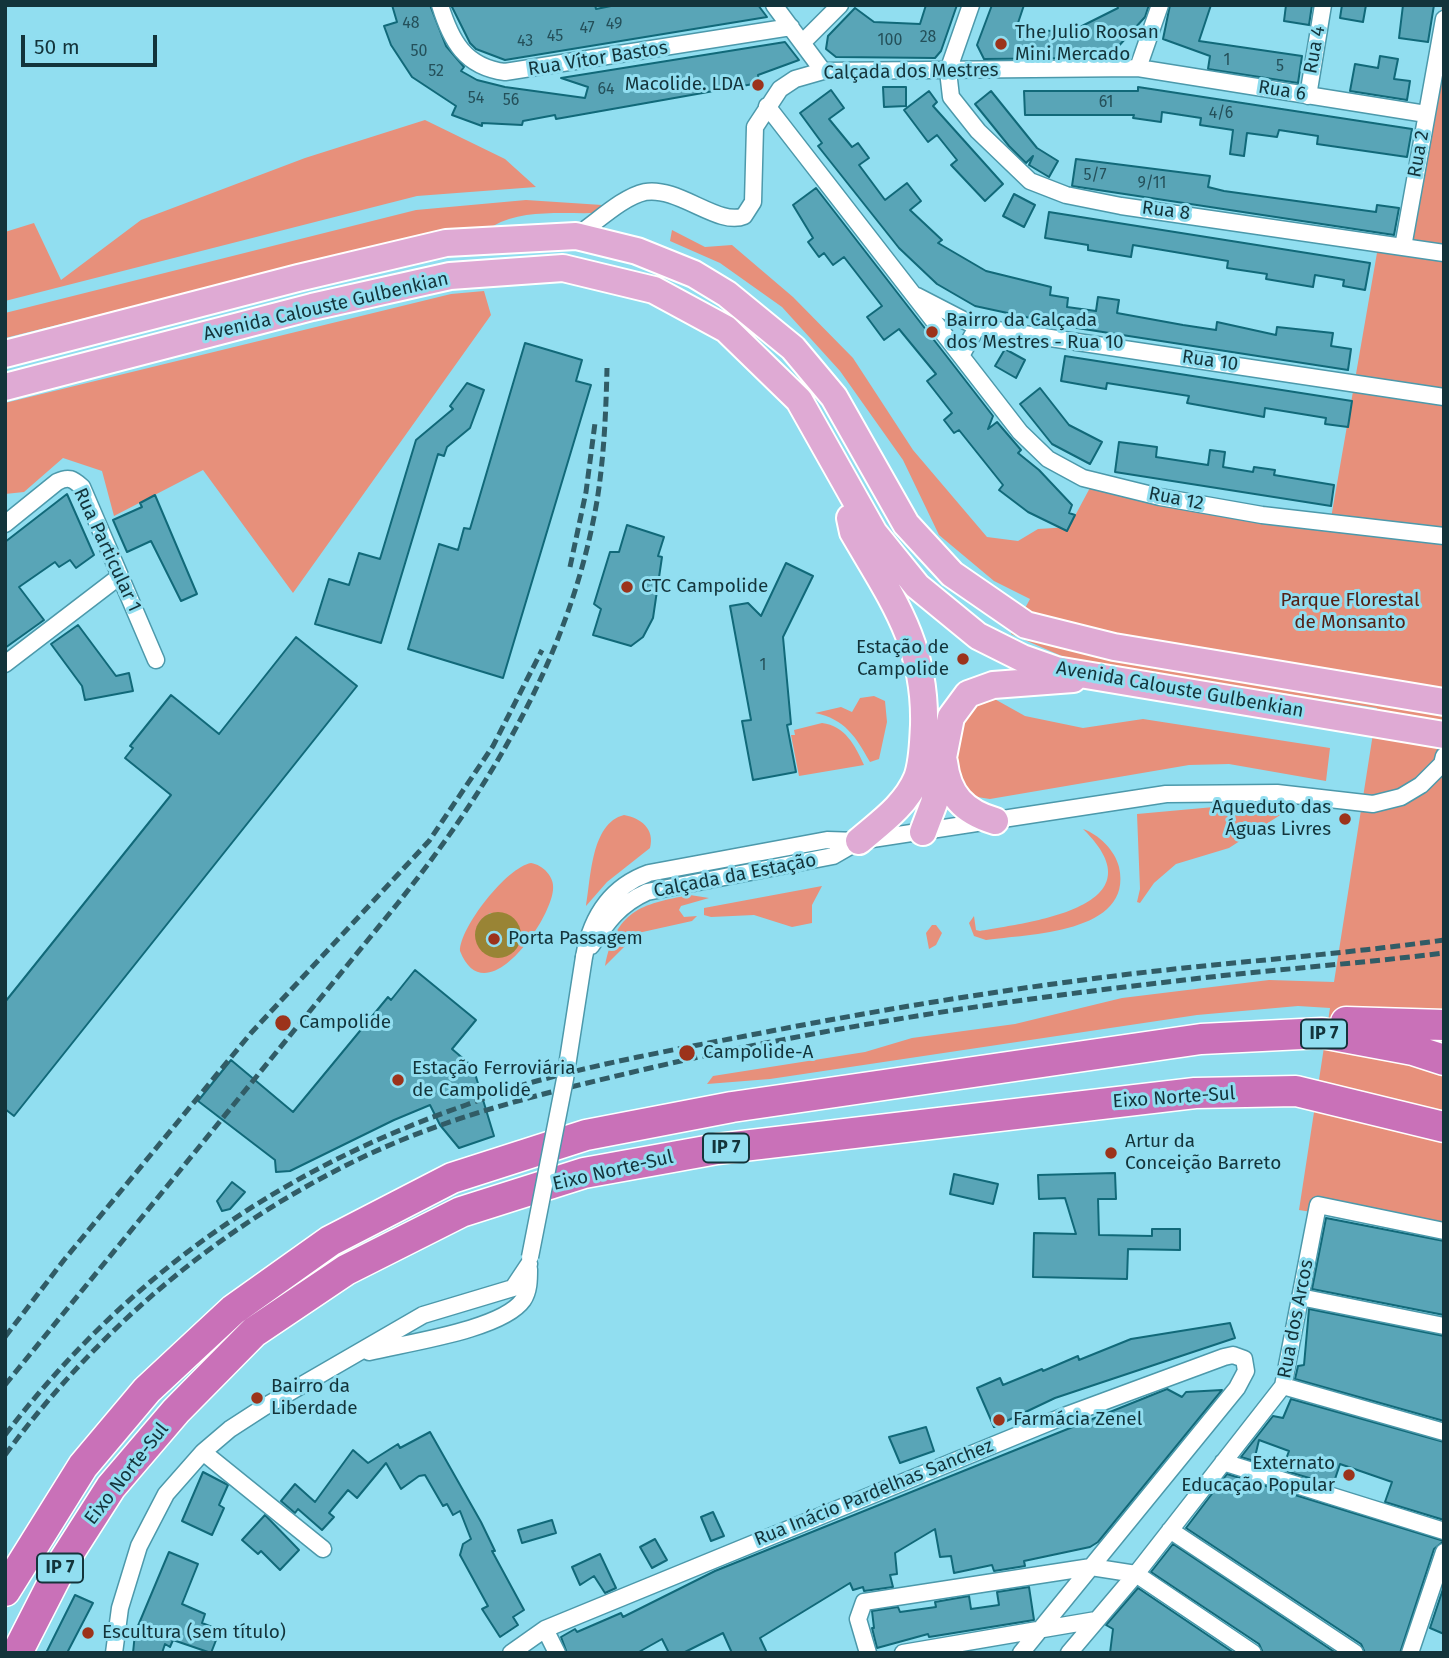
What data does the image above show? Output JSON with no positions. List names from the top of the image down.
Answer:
{
  "streets": {
    "highway": ["IP 7", "Eixo Norte-Sul"],
    "main road": ["Avenida Calouste Gulbenkian"],
    "street": [
      "Rua 4",
      "Rua Vítor Bastos",
      "Calçada dos Mestres",
      "Rua 6",
      "Rua 2",
      "Rua 8",
      "Rua 10",
      "Rua 12",
      "Rua Particular 1",
      "Calçada da Estação",
      "Rua dos Arcos",
      "Rua Inácio Pardelhas Sanchez"
    ]
  },
  "crossings": [
    ["Rua 4", "Rua 6"],
    ["Calçada dos Mestres", "Rua 6"],
    ["Calçada dos Mestres", "Rua 8"],
    ["Calçada dos Mestres", "Avenida Calouste Gulbenkian"],
    ["Calçada dos Mestres", "Rua 10"],
    ["Rua 6", "Rua 2"],
    ["Rua 2", "Rua 8"],
    ["Rua 10", "Rua 12"],
    ["Rua dos Arcos", "Rua Inácio Pardelhas Sanchez"]
  ],
  "parks": ["Parque Florestal de Monsanto"],
  "places": [
    "The Julio Roosan Mini Mercado",
    "Macolide. LDA",
    "Bairro da Calçada dos Mestres - Rua 10",
    "CTC Campolide",
    "Estação de Campolide",
    "Aqueduto das Águas Livres",
    "Porta Passagem",
    "Campolide",
    "Campolide-A",
    "Estação Ferroviária de Campolide",
    "Artur da Conceição Barreto",
    "Bairro da Liberdade",
    "Farmácia Zenel",
    "Externato Educação Popular",
    "Escultura (sem título)"
  ],
  "house_numbers": [
    "48",
    "49",
    "47",
    "45",
    "28",
    "100",
    "43",
    "50",
    "1",
    "5",
    "52",
    "64",
    "54",
    "56",
    "61",
    "4/6",
    "5/7",
    "9/11",
    "1"
  ],
  "scale_bar": "50 m"
}
